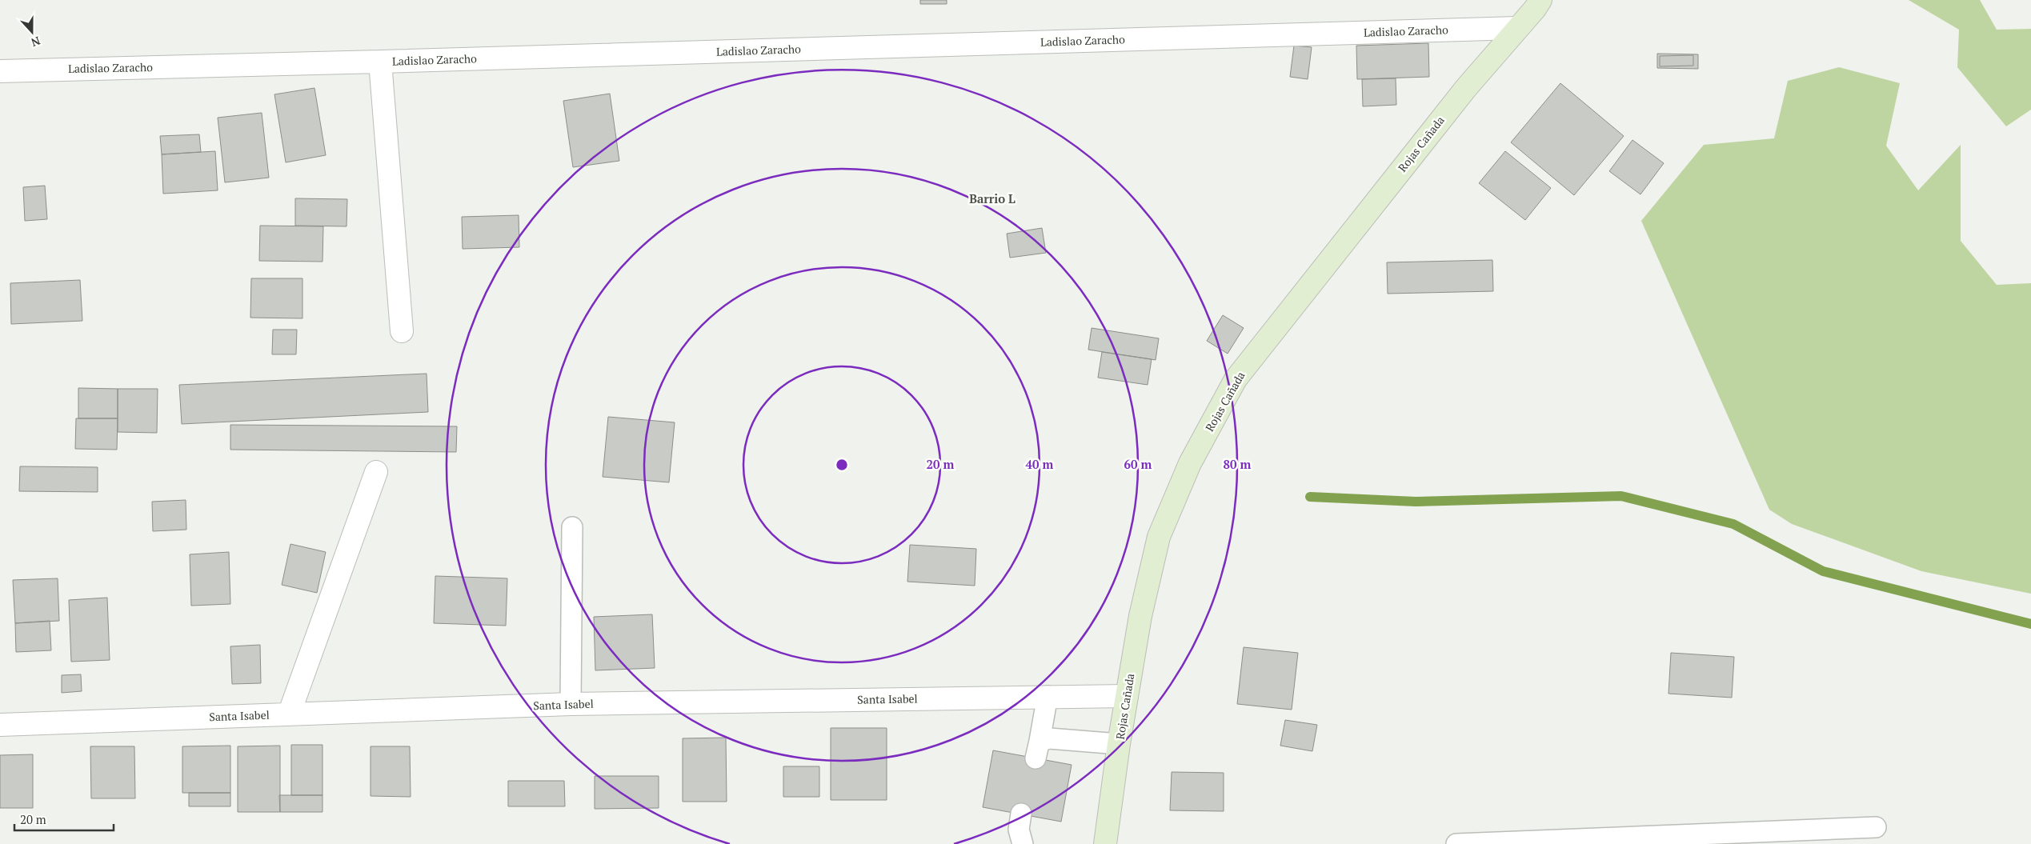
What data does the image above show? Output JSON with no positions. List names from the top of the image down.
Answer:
{
  "streets": {
    "main road": ["Rojas Cañada"],
    "street": ["Ladislao Zaracho", "Santa Isabel"]
  },
  "crossings": [
    ["Ladislao Zaracho", "Rojas Cañada"],
    ["Rojas Cañada", "Santa Isabel"]
  ],
  "districts": ["Barrio L"],
  "scale_bar": "20 m",
  "north": "bottom",
  "rings": [
    "20 m",
    "40 m",
    "60 m",
    "80 m"
  ]
}
